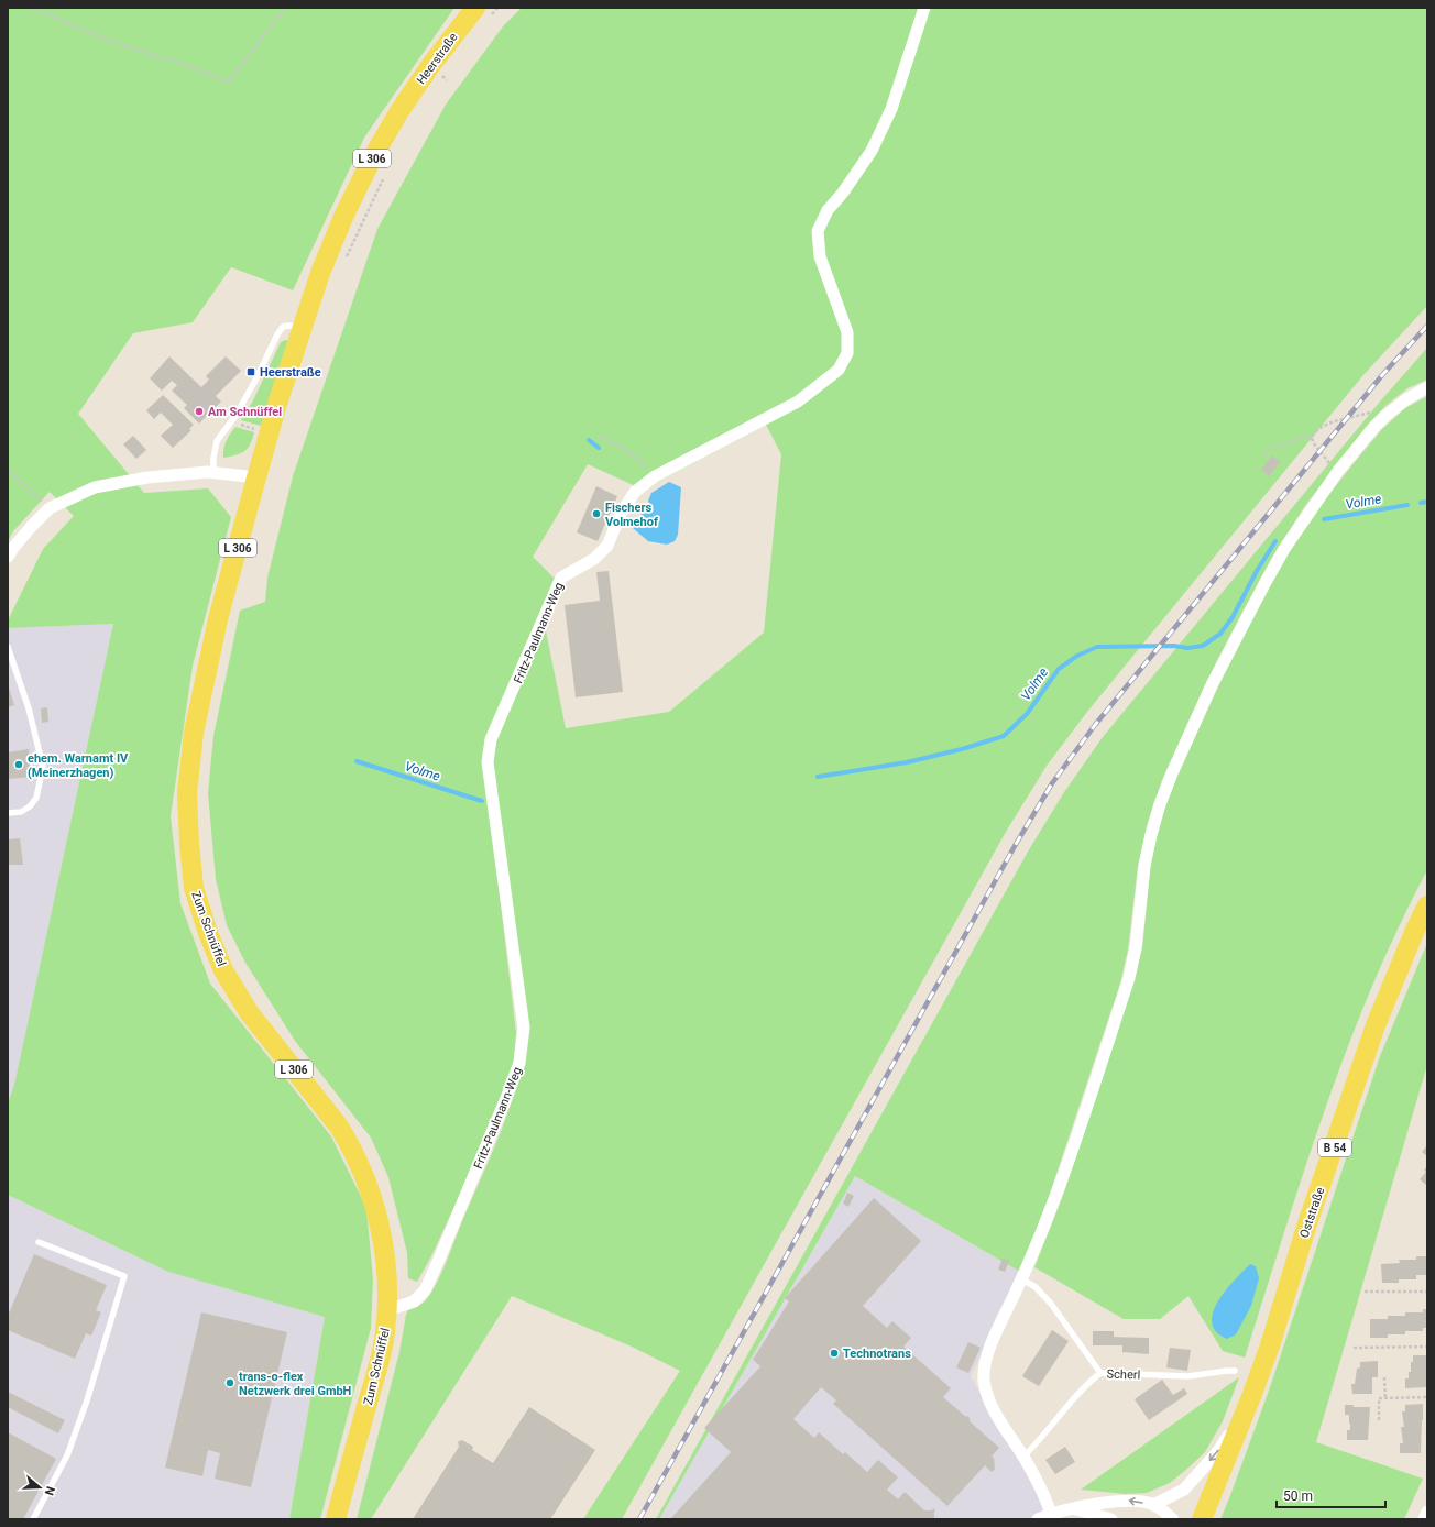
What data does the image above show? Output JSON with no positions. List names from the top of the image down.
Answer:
{
  "streets": {
    "main road": [
      "Heerstraße",
      "L 306",
      "Zum Schnüffel",
      "B 54",
      "Oststraße"
    ],
    "street": ["Fritz-Paulmann-Weg"],
    "lane": ["Scherl"]
  },
  "crossings": [
    ["Heerstraße", "Zum Schnüffel"],
    ["Fritz-Paulmann-Weg", "Zum Schnüffel"]
  ],
  "water": ["Volme"],
  "places": {
    "transit": ["Heerstraße"],
    "other": [
      "Am Schnüffel",
      "Fischers Volmehof",
      "ehem. Warnamt IV (Meinerzhagen)",
      "Technotrans",
      "trans-o-flex Netzwerk drei GmbH"
    ]
  },
  "scale_bar": "50 m",
  "north": "right"
}
